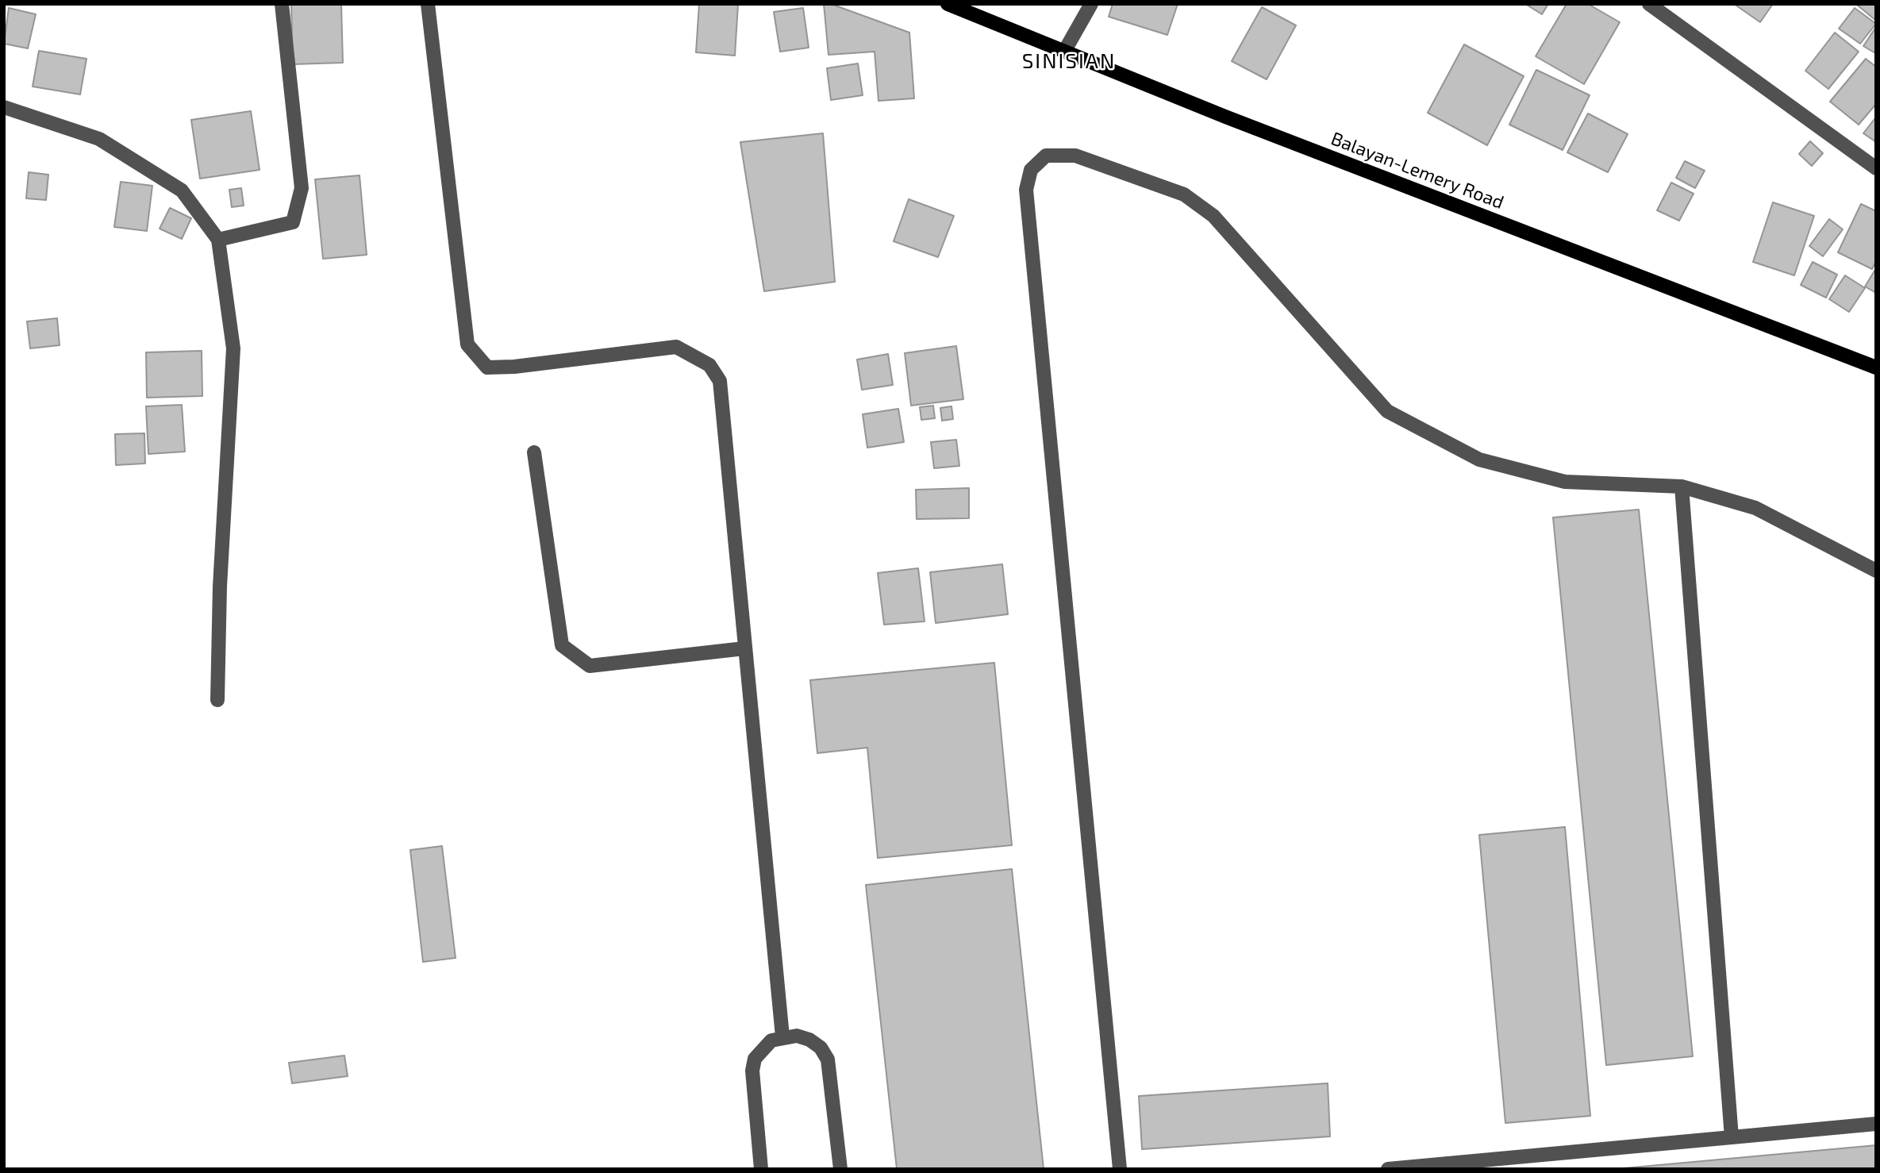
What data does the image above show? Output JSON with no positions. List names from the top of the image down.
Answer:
{
  "streets": {
    "main road": ["Balayan-Lemery Road"]
  },
  "districts": ["SINISIAN"]
}
